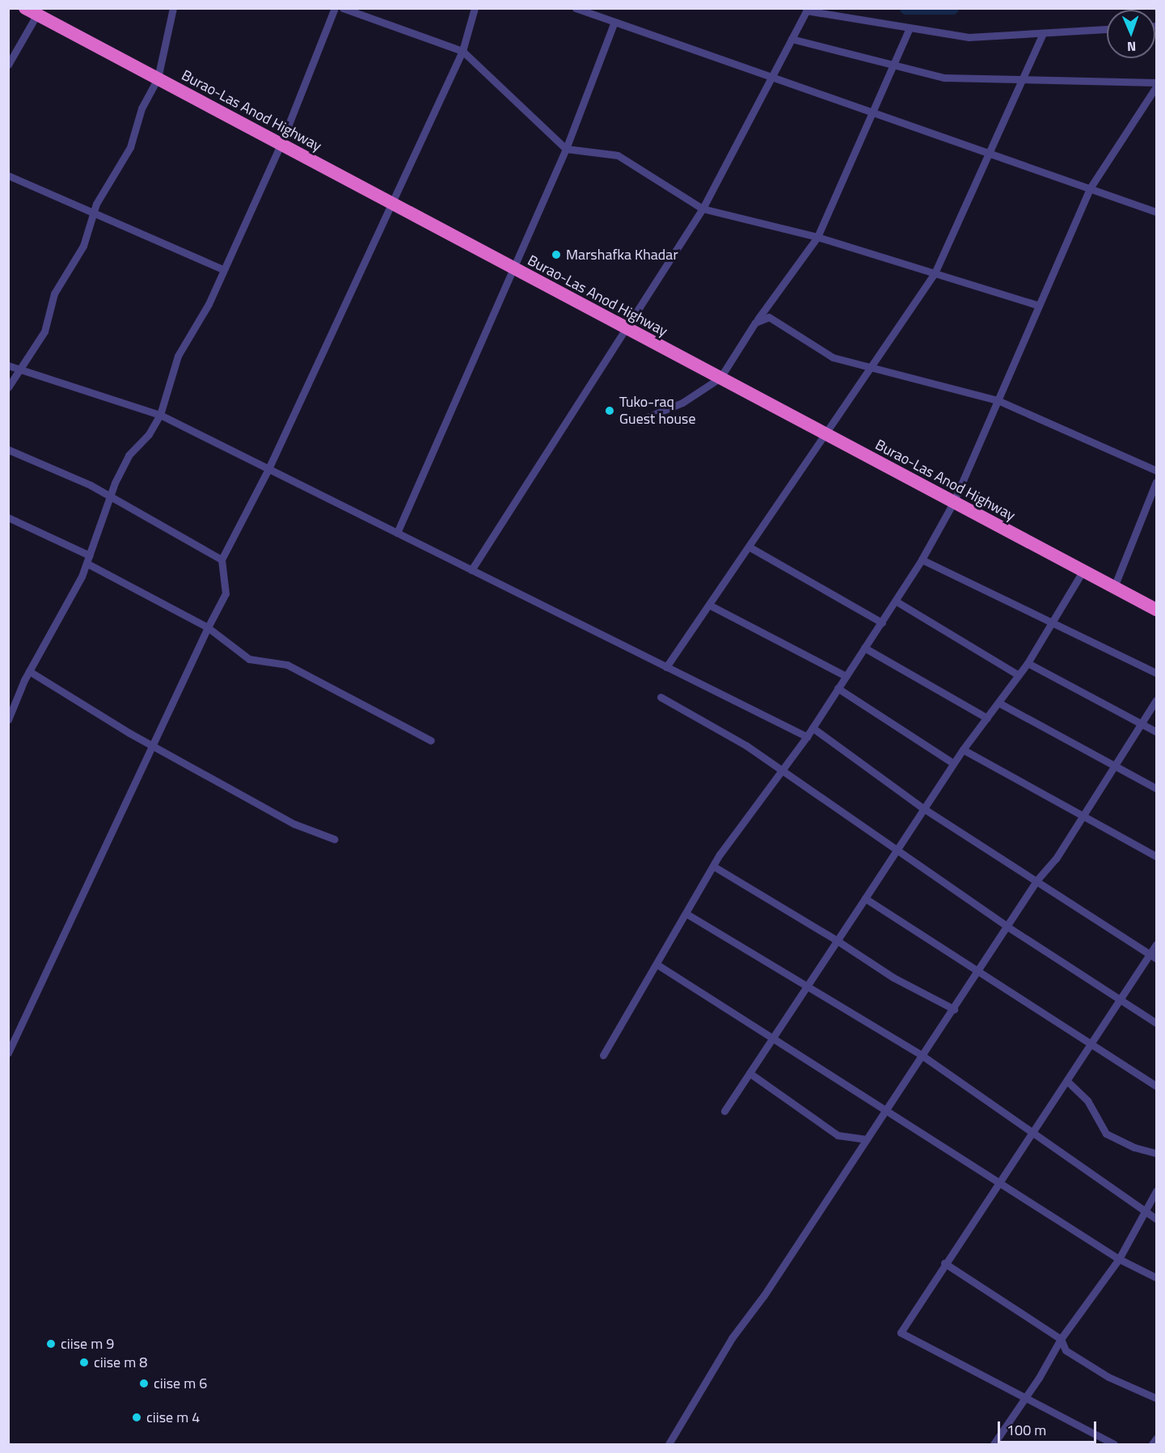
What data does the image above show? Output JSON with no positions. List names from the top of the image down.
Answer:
{
  "streets": {
    "highway": ["Burao-Las Anod Highway"]
  },
  "places": [
    "Marshafka Khadar",
    "Tuko-raq Guest house",
    "ciise m 9",
    "ciise m 8",
    "ciise m 6",
    "ciise m 4"
  ],
  "scale_bar": "100 m",
  "north": "bottom"
}
